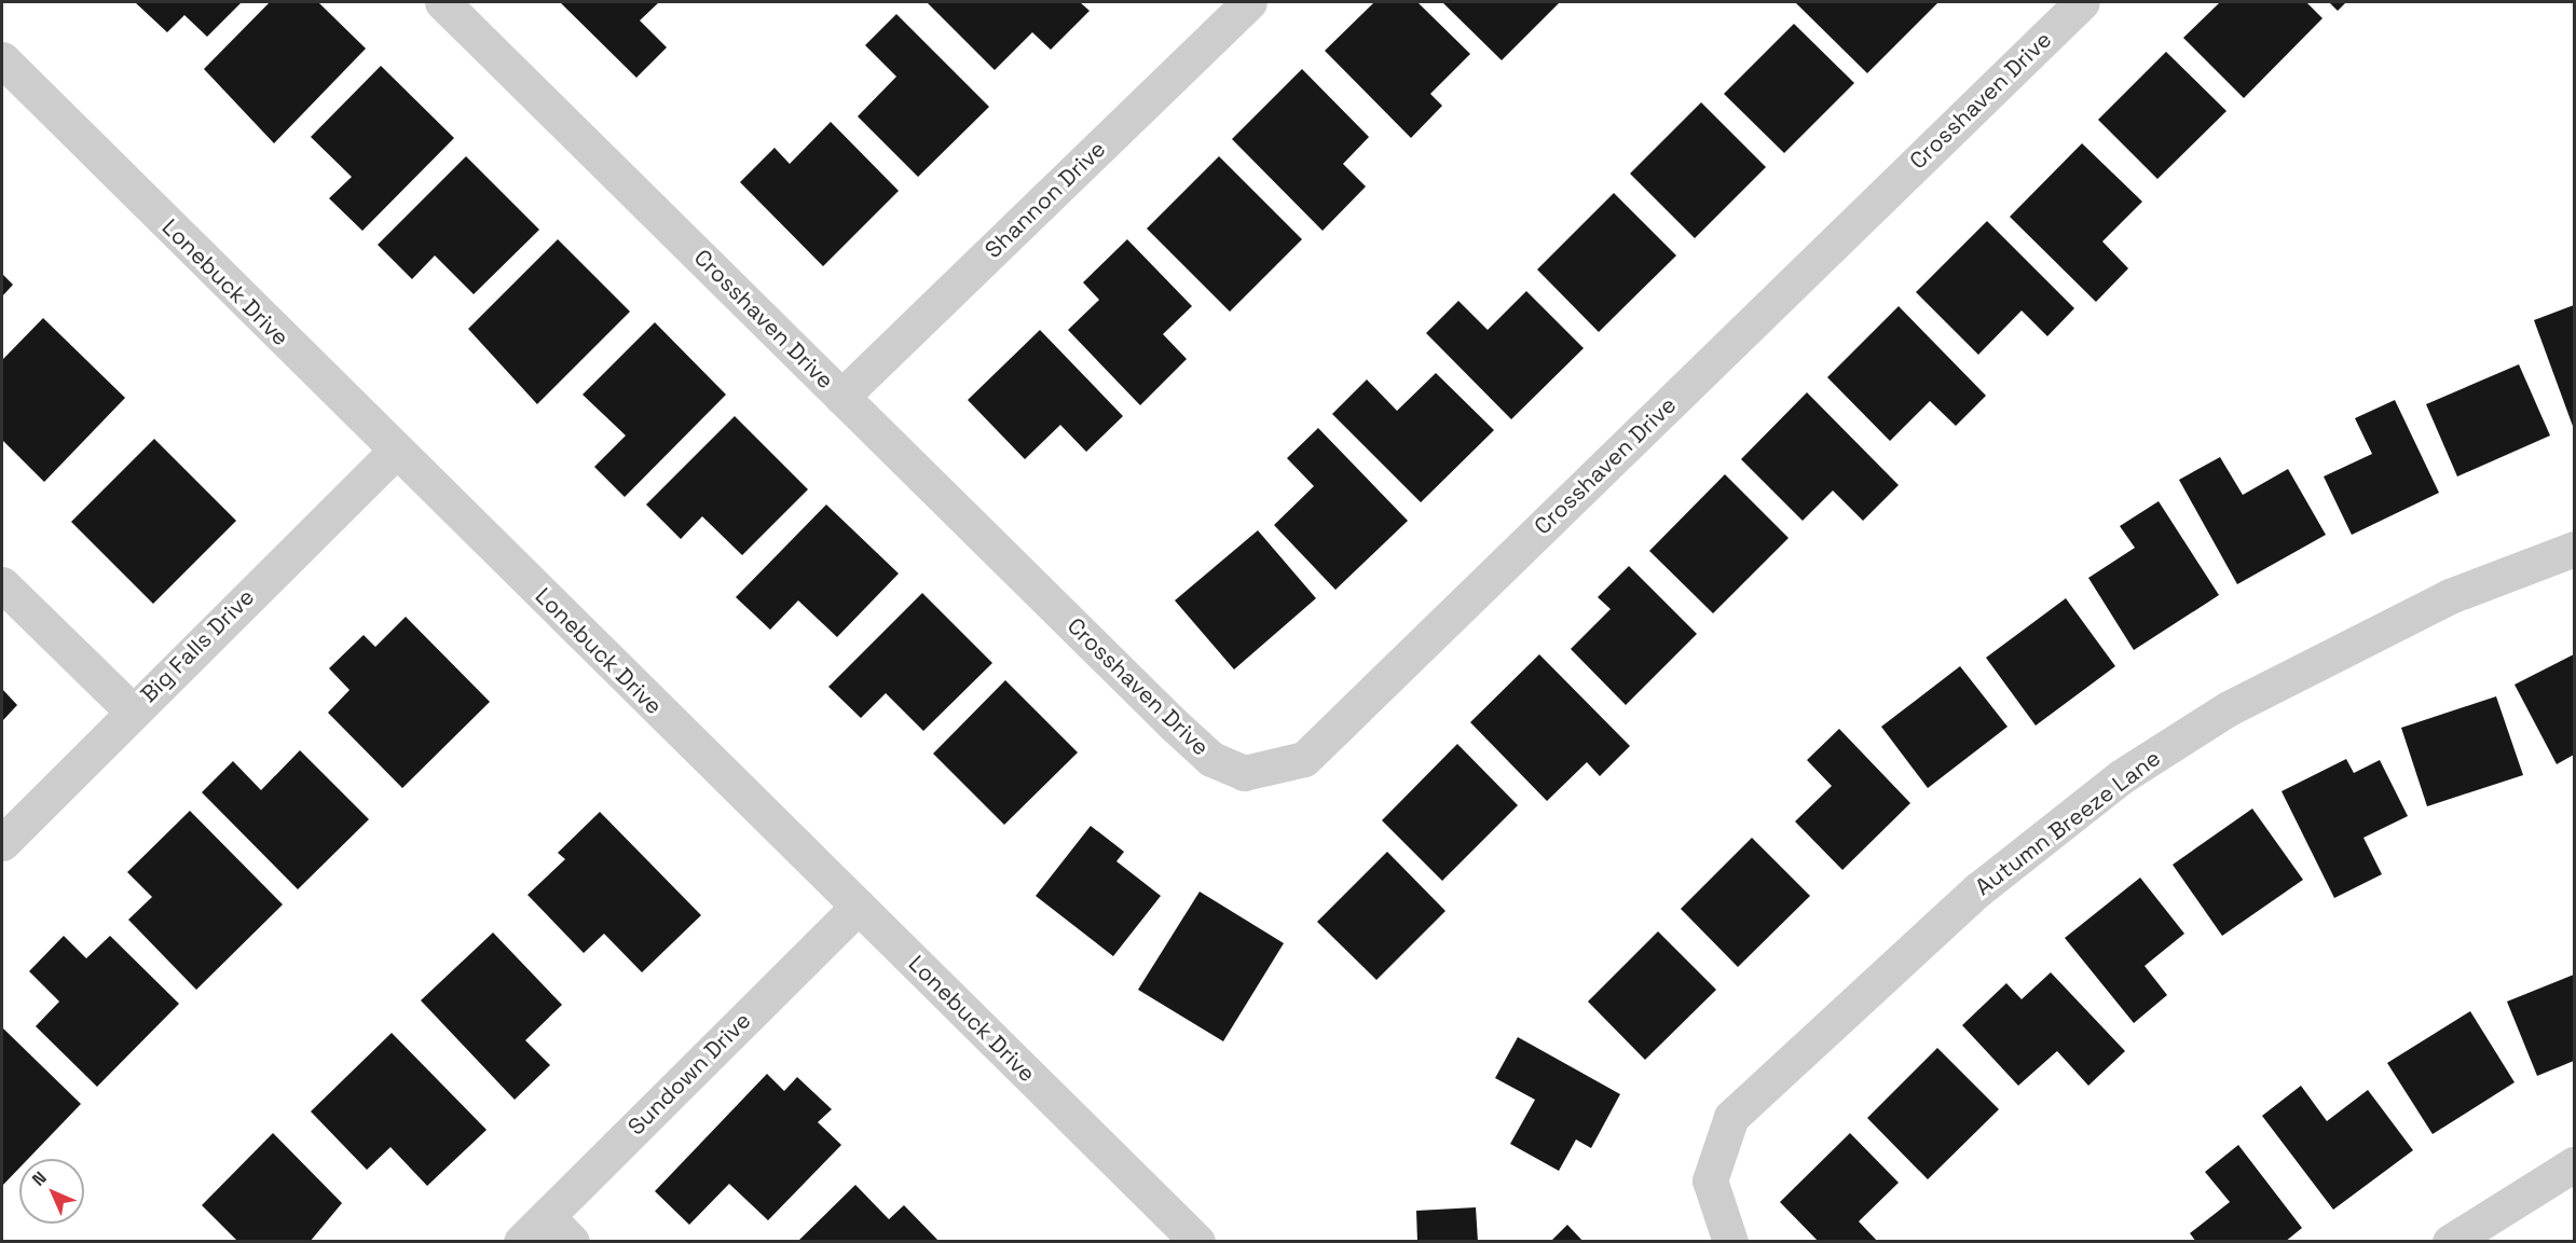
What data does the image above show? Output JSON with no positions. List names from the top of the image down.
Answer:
{
  "streets": {
    "street": [
      "Crosshaven Drive",
      "Shannon Drive",
      "Lonebuck Drive",
      "Big Falls Drive",
      "Autumn Breeze Lane",
      "Sundown Drive"
    ]
  },
  "crossings": [
    ["Crosshaven Drive", "Shannon Drive"],
    ["Lonebuck Drive", "Big Falls Drive"],
    ["Lonebuck Drive", "Sundown Drive"]
  ],
  "north": "top left"
}
